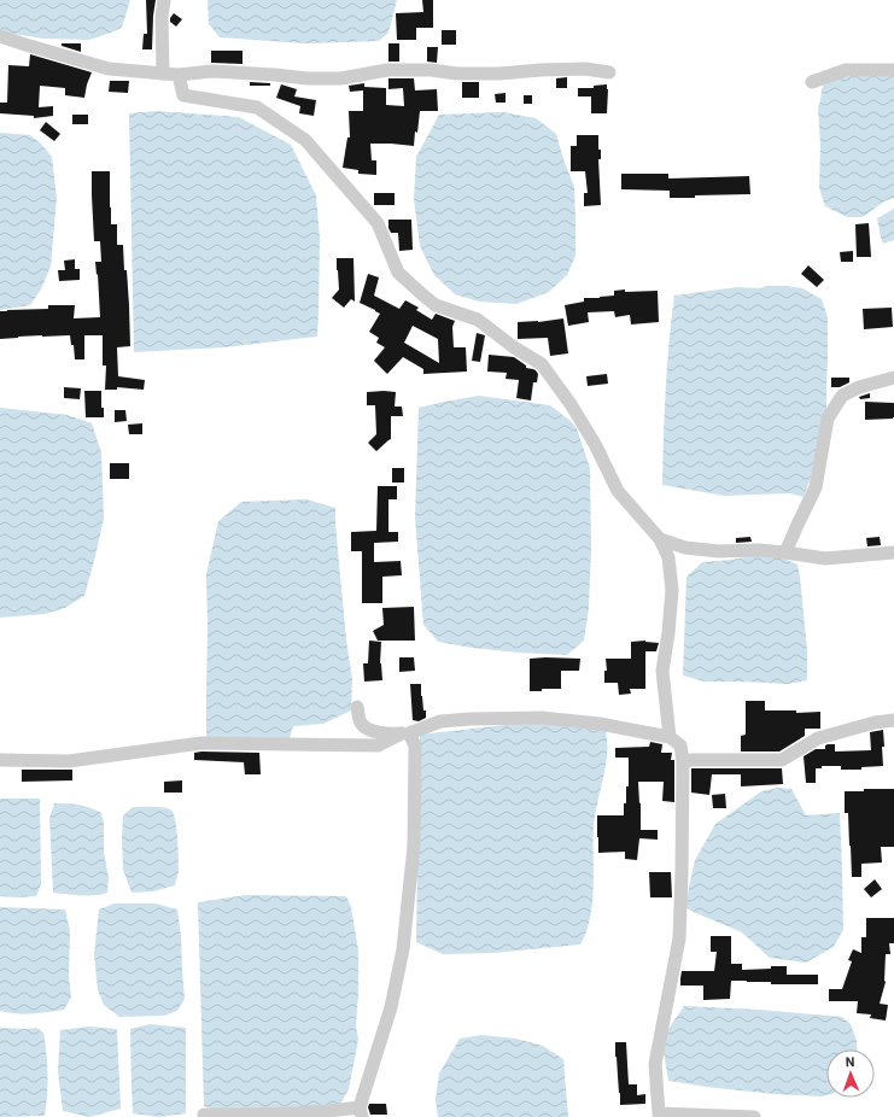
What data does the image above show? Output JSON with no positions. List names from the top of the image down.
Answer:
{
  "north": "top"
}
